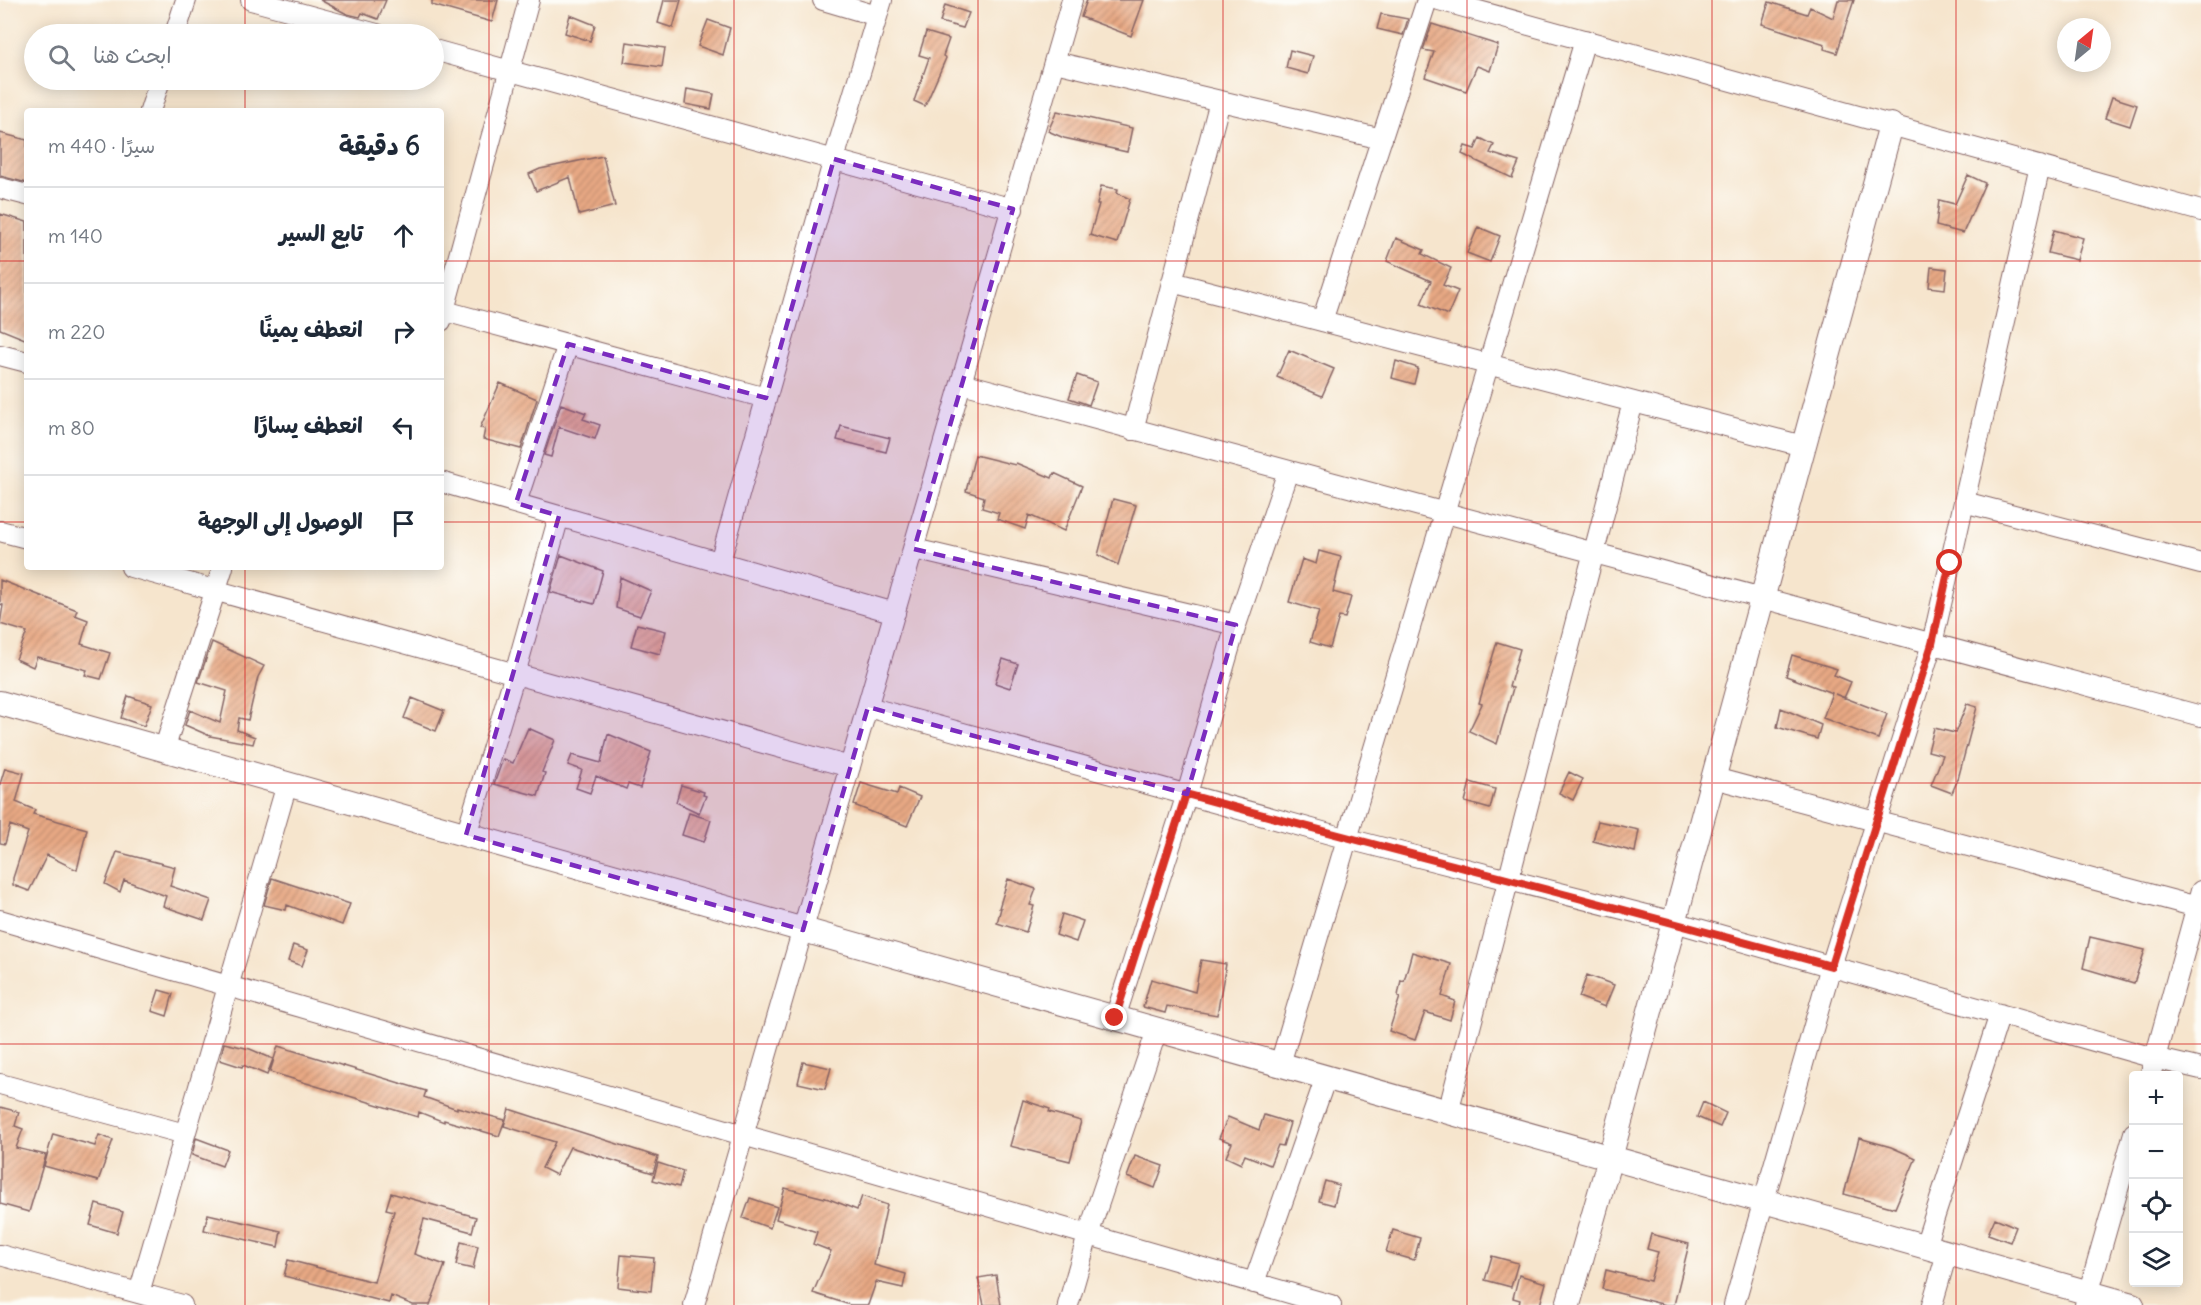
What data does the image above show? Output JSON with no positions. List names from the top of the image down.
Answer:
{
  "north": "top right",
  "page": {
    "search": "ابحث هنا",
    "heading": ["6 دقيقة", "سيرًا · 440 m"],
    "list": [
      ["تابع السير", "140 m"],
      ["انعطف يمينًا", "220 m"],
      ["انعطف يسارًا", "80 m"],
      "الوصول إلى الوجهة"
    ],
    "map_buttons": ["+", "−"]
  }
}
